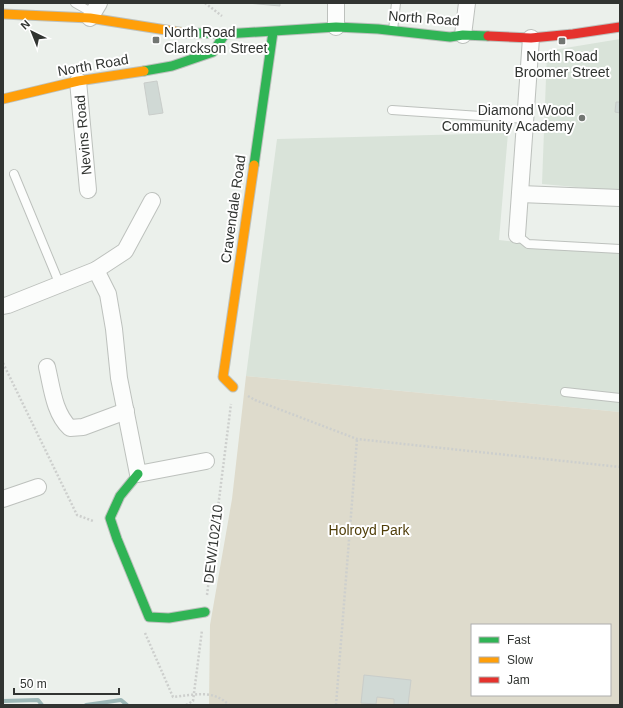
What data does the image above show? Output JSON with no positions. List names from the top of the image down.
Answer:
{
  "streets": {
    "street": ["North Road", "Nevins Road", "Cravendale Road"],
    "path": ["DEW/102/10"]
  },
  "crossings": [
    ["North Road", "Nevins Road"],
    ["North Road", "Cravendale Road"],
    ["Cravendale Road", "DEW/102/10"]
  ],
  "parks": ["Holroyd Park"],
  "places": {
    "transit": ["North Road Clarckson Street", "North Road Broomer Street"],
    "other": ["Diamond Wood Community Academy"]
  },
  "legend": ["Fast", "Slow", "Jam"],
  "scale_bar": "50 m",
  "north": "top left"
}
